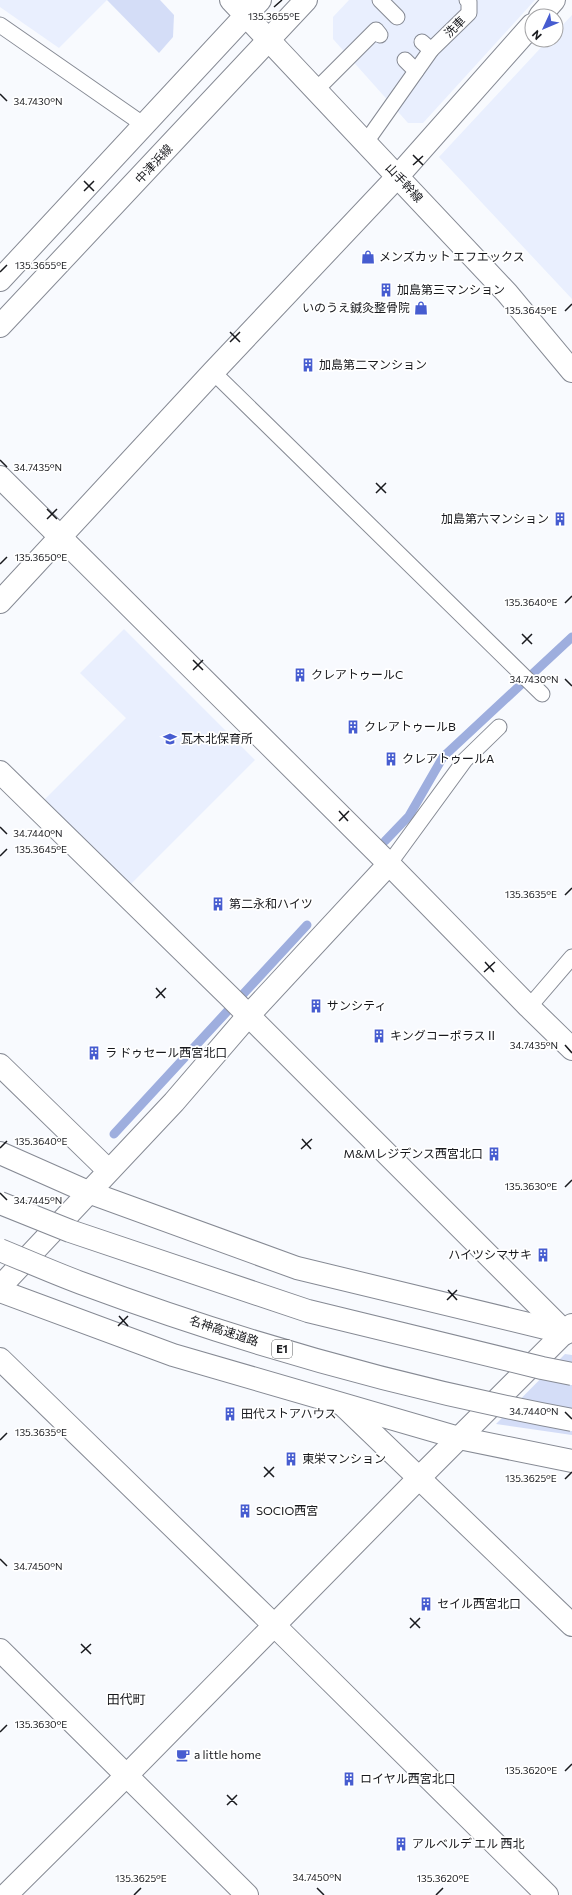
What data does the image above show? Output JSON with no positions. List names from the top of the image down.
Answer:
{
  "streets": {
    "main road": [
      "中津浜線",
      "山手幹線",
      "名神高速道路",
      "E1"
    ],
    "lane": ["洗車"]
  },
  "crossings": [
    ["洗車", "山手幹線"],
    ["中津浜線", "山手幹線"]
  ],
  "districts": ["田代町"],
  "places": {
    "shop": ["メンズカット エフエックス", "いのうえ鍼灸整骨院"],
    "building": [
      "加島第三マンション",
      "加島第二マンション",
      "加島第六マンション",
      "クレアトゥールC",
      "クレアトゥールB",
      "クレアトゥールA",
      "第二永和ハイツ",
      "サンシティ",
      "キングコーポラスⅡ",
      "ラ ドゥセール西宮北口",
      "M&Mレジデンス西宮北口",
      "ハイツシマサキ",
      "田代ストアハウス",
      "東栄マンション",
      "SOCIO西宮",
      "セイル西宮北口",
      "ロイヤル西宮北口",
      "アルベルデ エル 西北"
    ],
    "school or university": ["瓦木北保育所"],
    "cafe": ["a little home"]
  },
  "north": "bottom left",
  "coordinates": [
    "135.3655°E",
    "34.7430°N",
    "135.3645°E",
    "34.7435°N",
    "135.3650°E",
    "135.3640°E",
    "34.7440°N",
    "135.3635°E",
    "135.3630°E",
    "34.7445°N",
    "135.3625°E",
    "34.7450°N",
    "135.3620°E"
  ]
}
